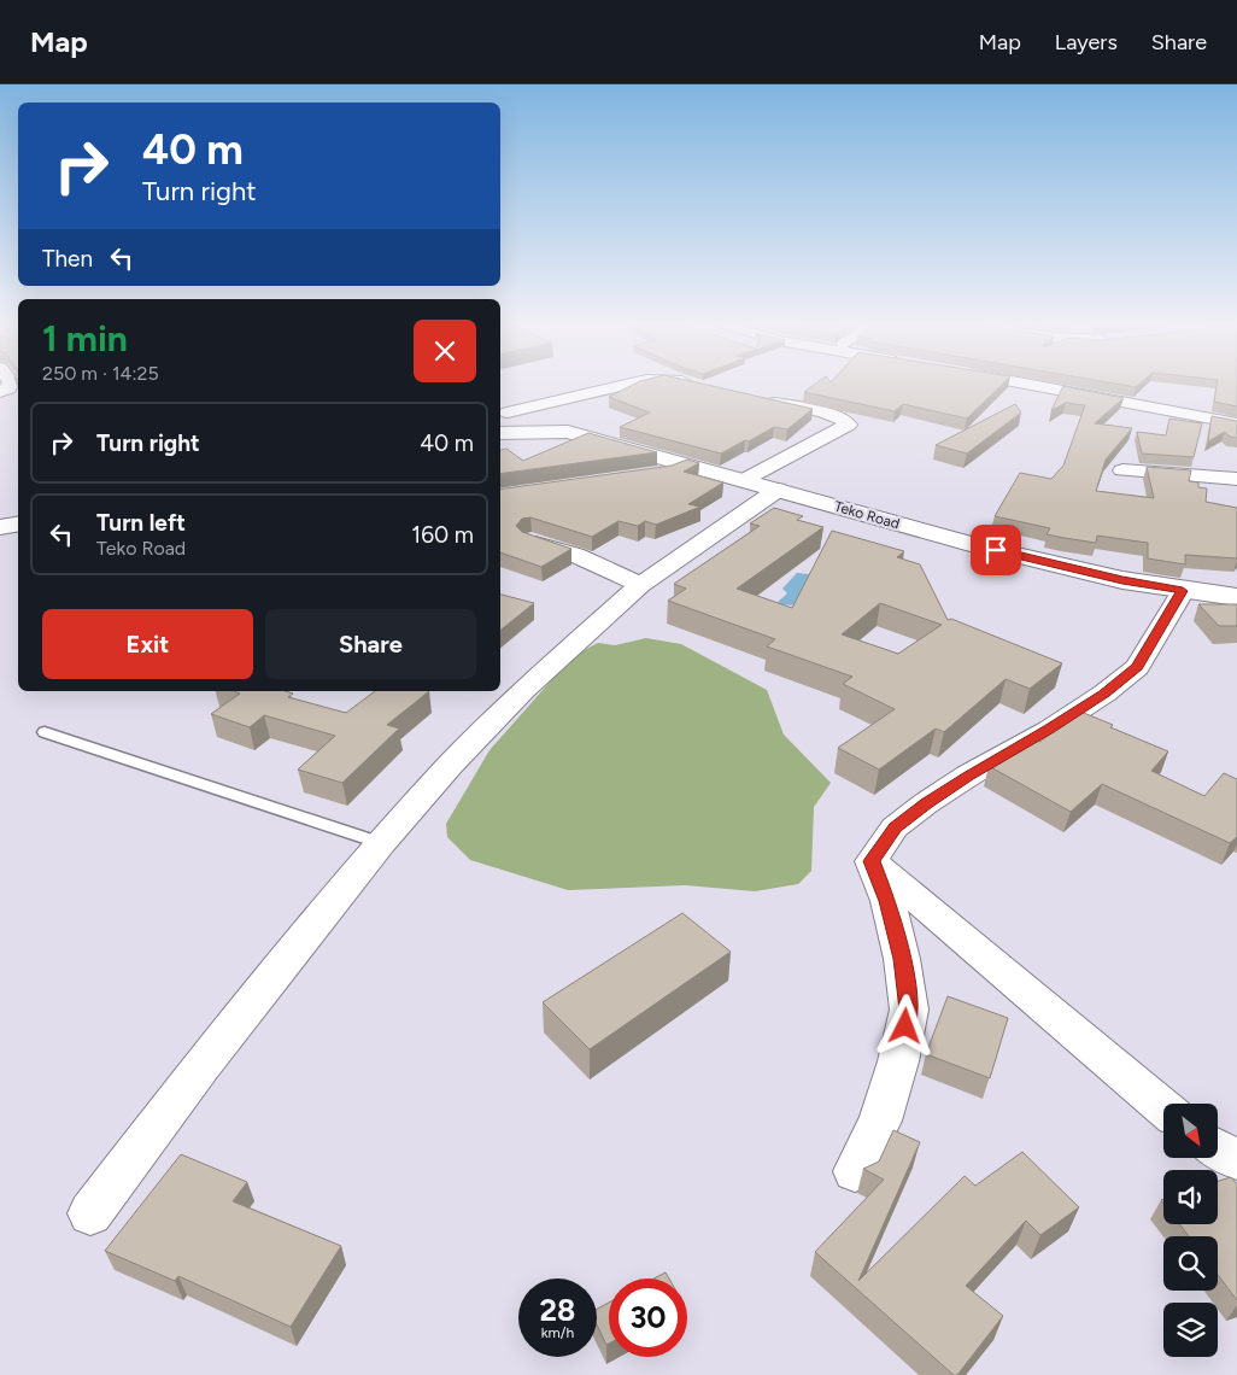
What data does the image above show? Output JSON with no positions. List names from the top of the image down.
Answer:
{
  "streets": {
    "street": ["Teko Road"]
  },
  "north": "bottom right",
  "page": {
    "header": "Map",
    "nav": ["Map", "Layers", "Share"],
    "turn": ["40 m", "Turn right"],
    "then": "Then",
    "heading": ["1 min", "250 m · 14:25"],
    "list": [
      {
        "name": "Turn right",
        "value": "40 m"
      },
      {
        "name": "Turn left",
        "note": "Teko Road",
        "value": "160 m"
      }
    ],
    "buttons": ["Exit", "Share"],
    "speed": "28 km/h",
    "limit": "30"
  }
}
